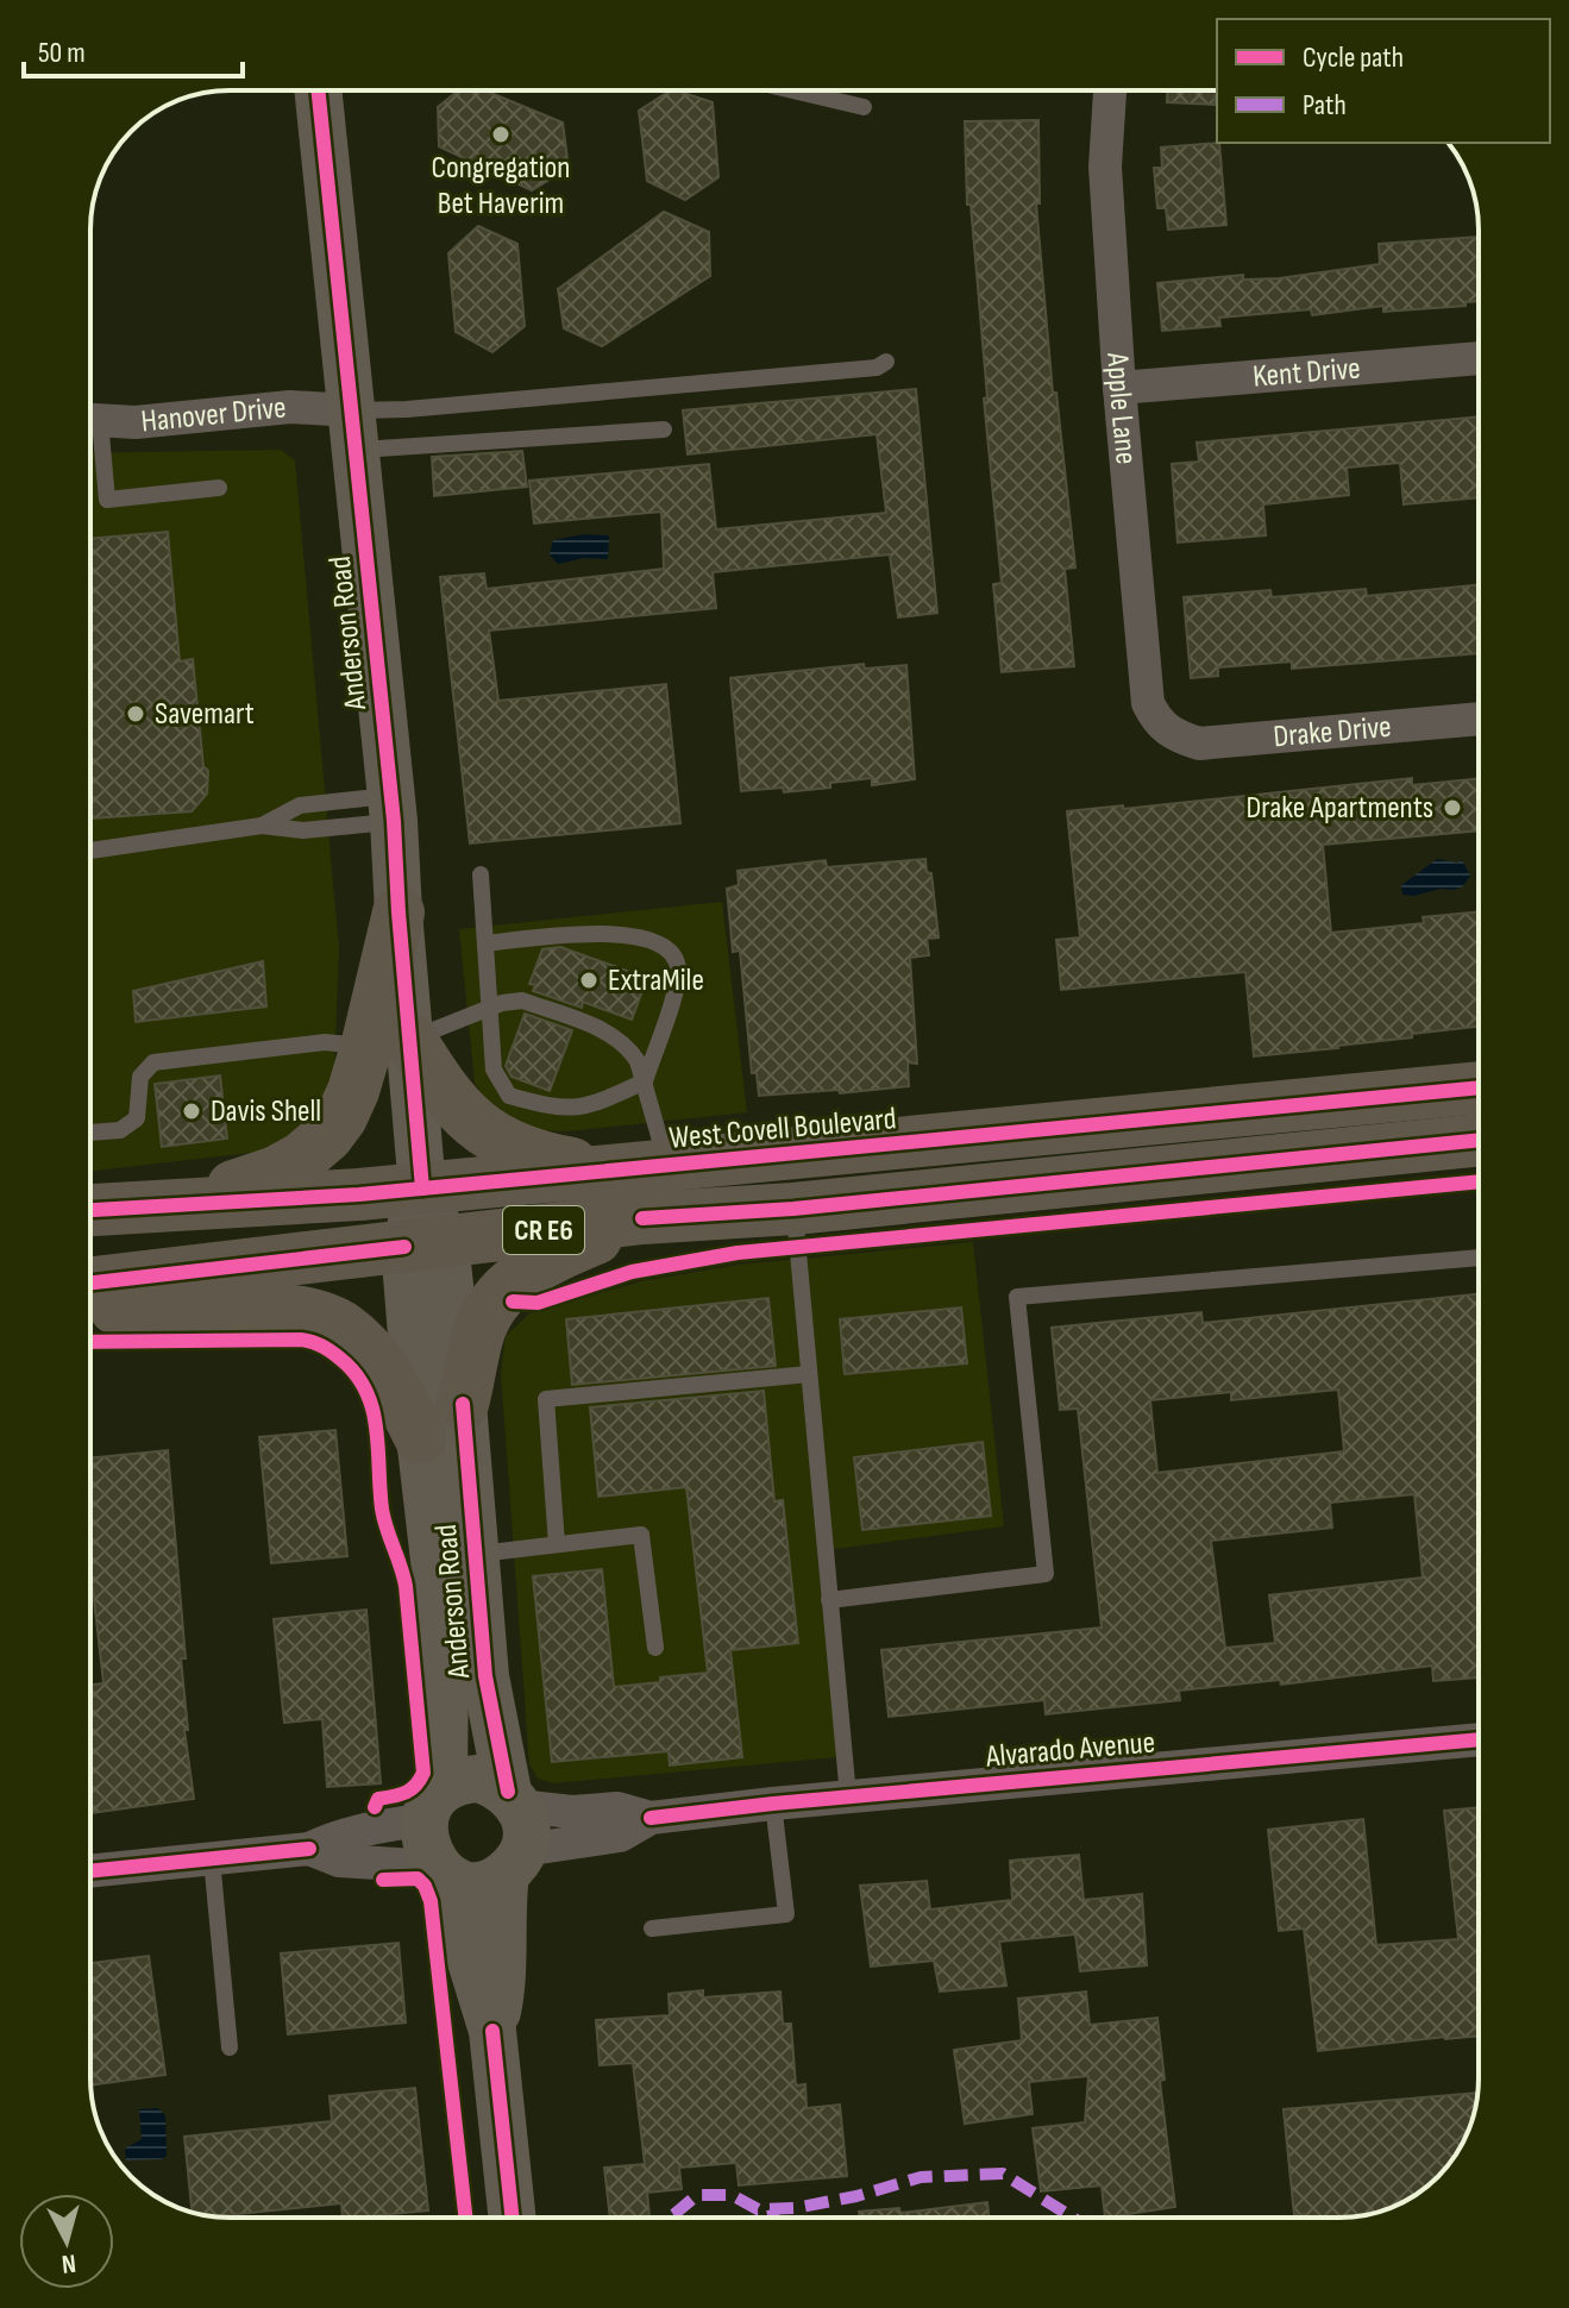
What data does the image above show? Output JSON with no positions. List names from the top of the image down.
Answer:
{
  "streets": {
    "main road": ["West Covell Boulevard", "CR E6"],
    "street": [
      "Kent Drive",
      "Apple Lane",
      "Hanover Drive",
      "Anderson Road",
      "Drake Drive",
      "Alvarado Avenue"
    ]
  },
  "crossings": [
    ["Kent Drive", "Apple Lane"],
    ["Apple Lane", "Drake Drive"],
    ["Hanover Drive", "Anderson Road"],
    ["Anderson Road", "West Covell Boulevard"],
    ["Anderson Road", "CR E6"],
    ["Anderson Road", "Alvarado Avenue"]
  ],
  "places": [
    "Congregation Bet Haverim",
    "Savemart",
    "Drake Apartments",
    "ExtraMile",
    "Davis Shell"
  ],
  "legend": ["Cycle path", "Path"],
  "scale_bar": "50 m",
  "north": "bottom"
}
